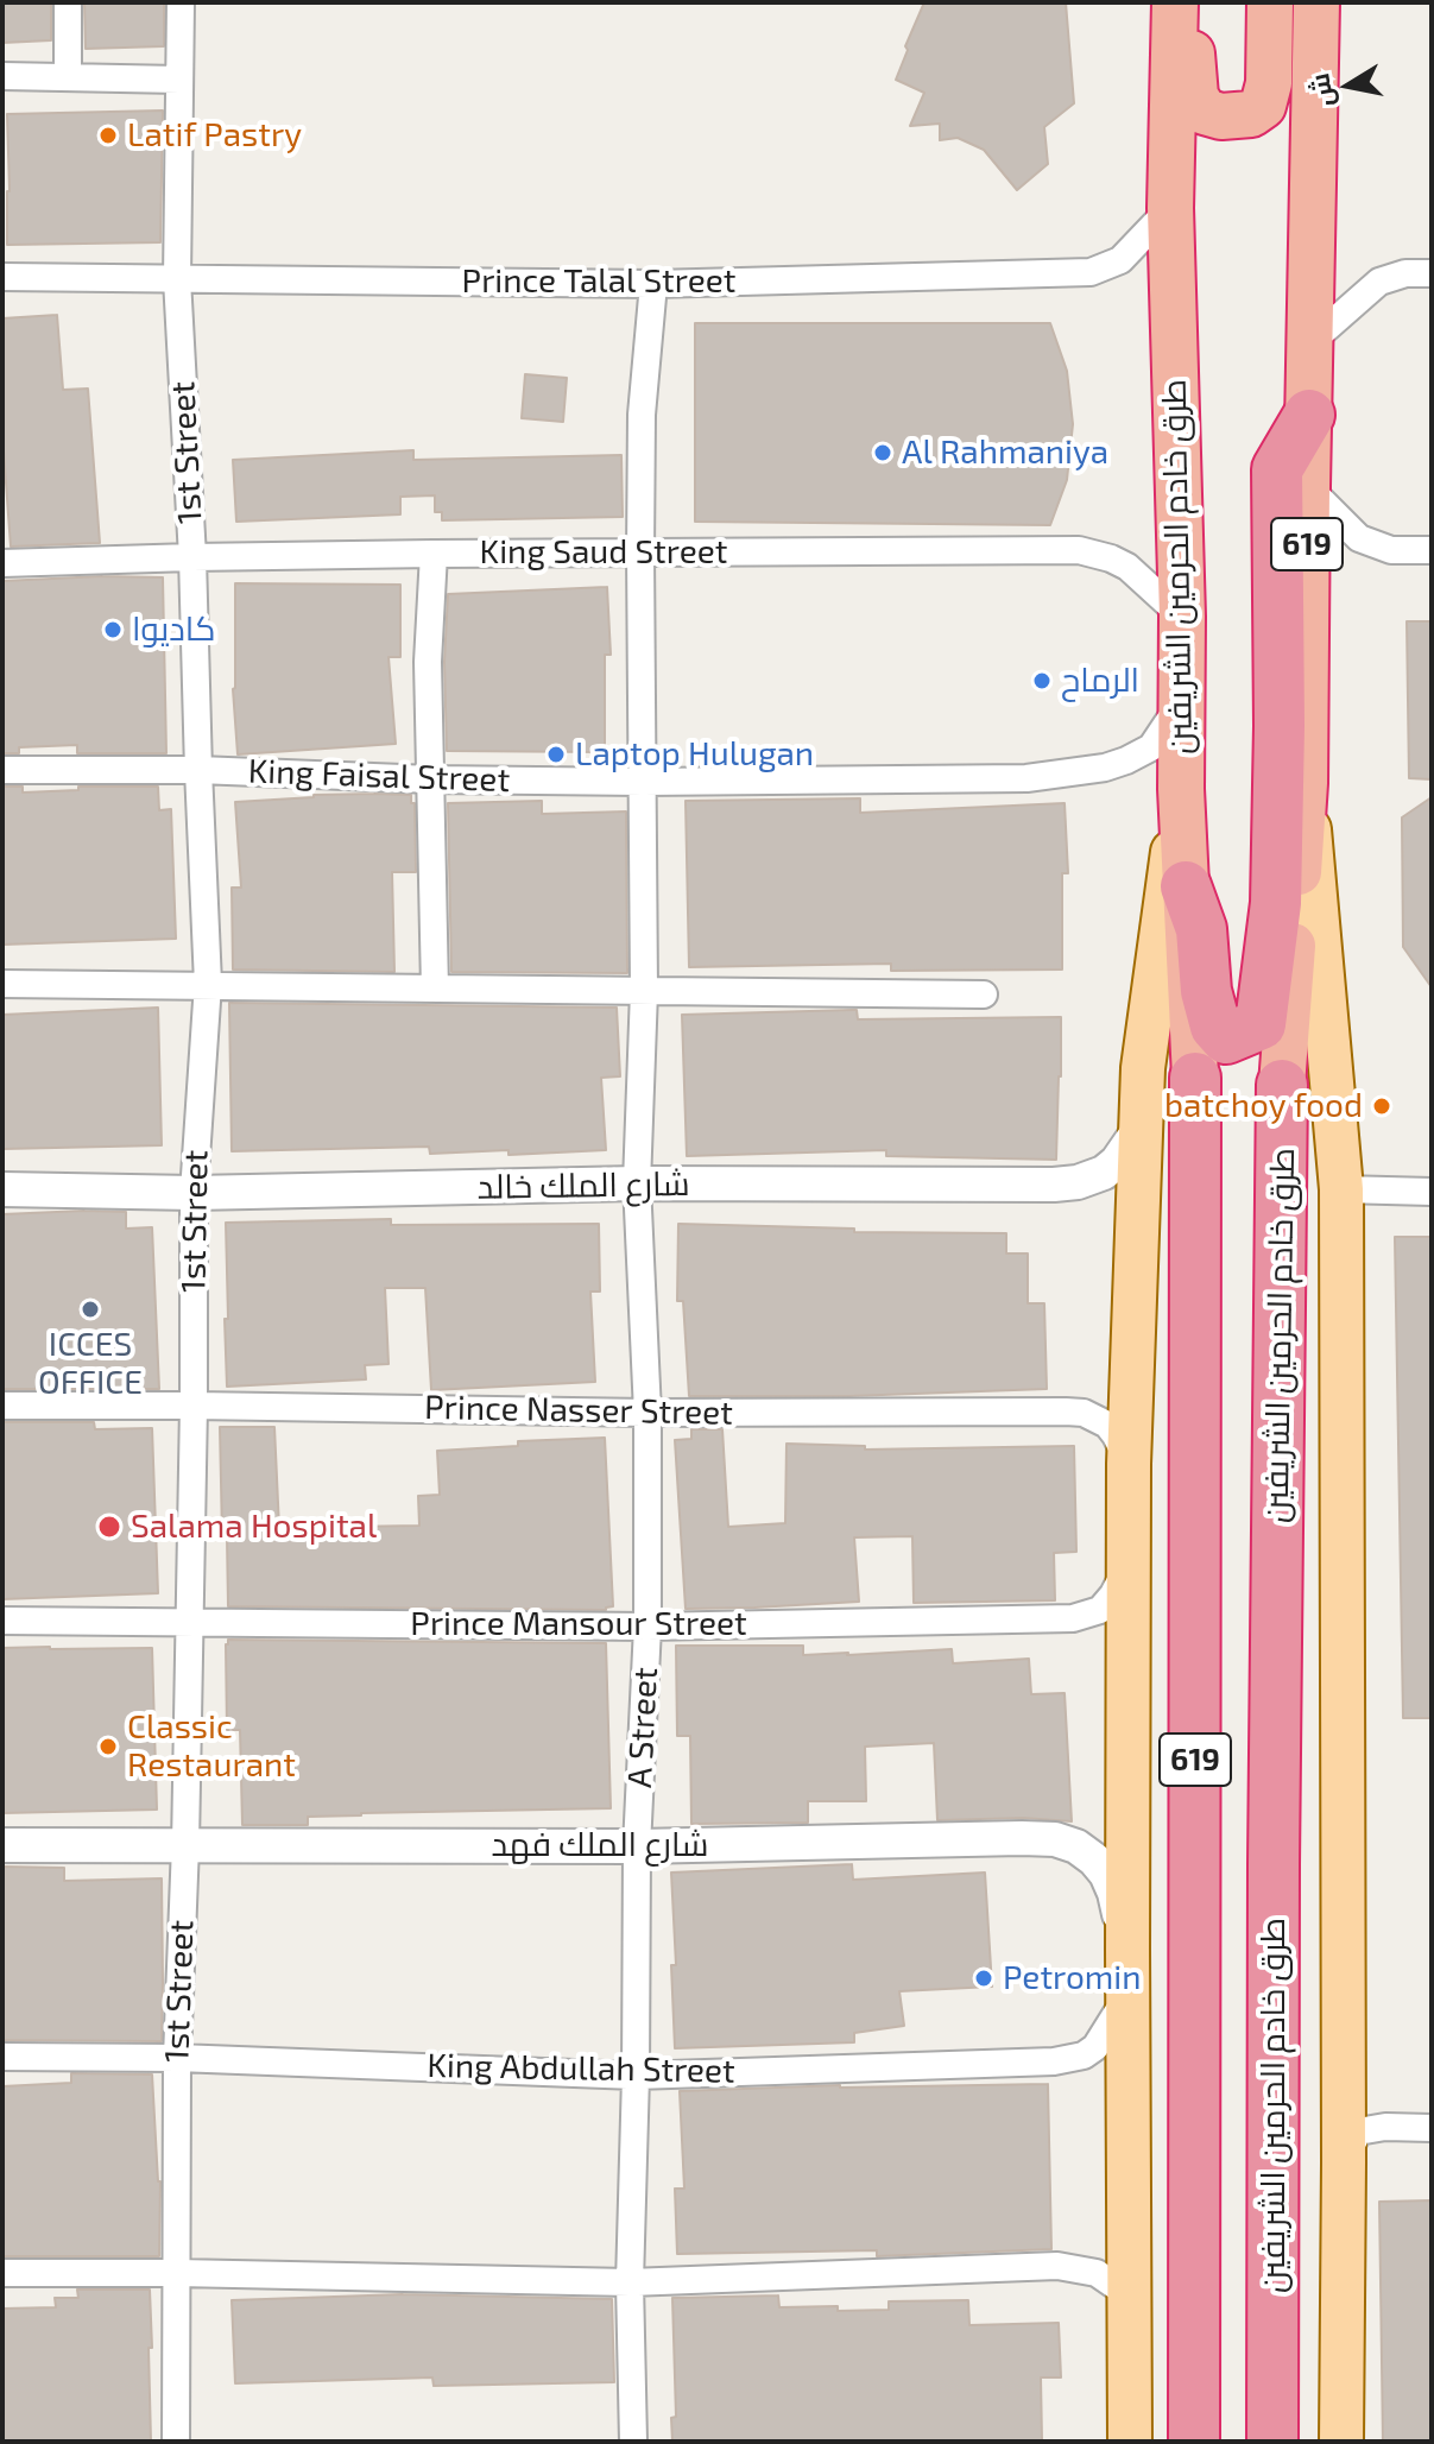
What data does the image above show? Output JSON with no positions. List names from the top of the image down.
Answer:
{
  "streets": {
    "highway": ["619", "طرق خادم الحرمين الشريفين"],
    "street": [
      "Prince Talal Street",
      "1st Street",
      "King Saud Street",
      "King Faisal Street",
      "شارع الملك خالد",
      "Prince Nasser Street",
      "Prince Mansour Street",
      "A Street",
      "شارع الملك فهد",
      "King Abdullah Street"
    ]
  },
  "crossings": [
    ["Prince Talal Street", "1st Street"],
    ["Prince Talal Street", "طرق خادم الحرمين الشريفين"],
    ["Prince Talal Street", "A Street"],
    ["1st Street", "King Saud Street"],
    ["1st Street", "King Faisal Street"],
    ["1st Street", "شارع الملك خالد"],
    ["1st Street", "Prince Nasser Street"],
    ["1st Street", "Prince Mansour Street"],
    ["1st Street", "شارع الملك فهد"],
    ["1st Street", "King Abdullah Street"],
    ["King Saud Street", "طرق خادم الحرمين الشريفين"],
    ["King Saud Street", "A Street"],
    ["طرق خادم الحرمين الشريفين", "King Faisal Street"],
    ["King Faisal Street", "A Street"],
    ["شارع الملك خالد", "A Street"],
    ["Prince Nasser Street", "A Street"],
    ["Prince Mansour Street", "A Street"],
    ["A Street", "شارع الملك فهد"],
    ["A Street", "King Abdullah Street"]
  ],
  "places": [
    "Latif Pastry",
    "Al Rahmaniya",
    "كاديوا",
    "الرماح",
    "Laptop Hulugan",
    "batchoy food",
    "ICCES OFFICE",
    "Salama Hospital",
    "Classic Restaurant",
    "Petromin"
  ],
  "north": "left"
}
